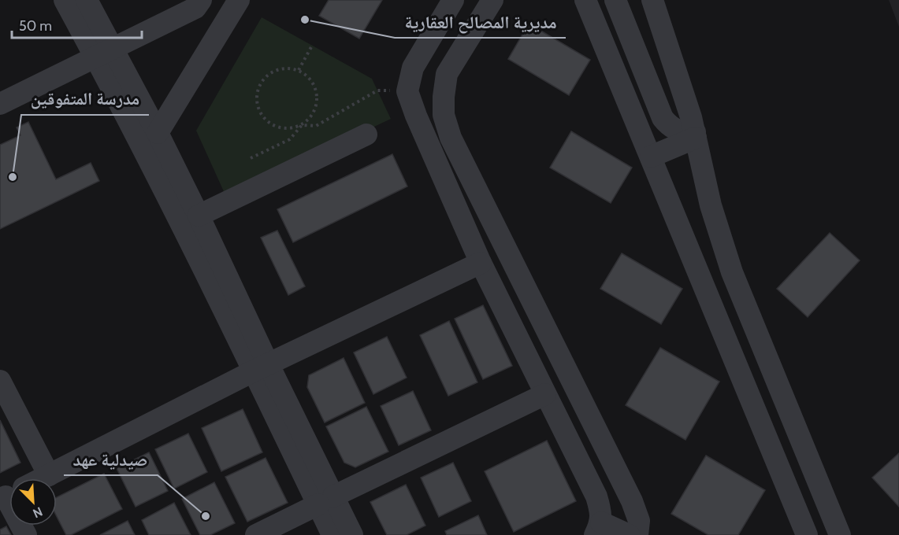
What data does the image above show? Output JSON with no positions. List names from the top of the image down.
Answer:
{
  "places": ["مديرية المصالح العقارية", "مدرسة المتفوقين", "صيدلية عهد"],
  "scale_bar": "50 m",
  "north": "bottom right"
}
